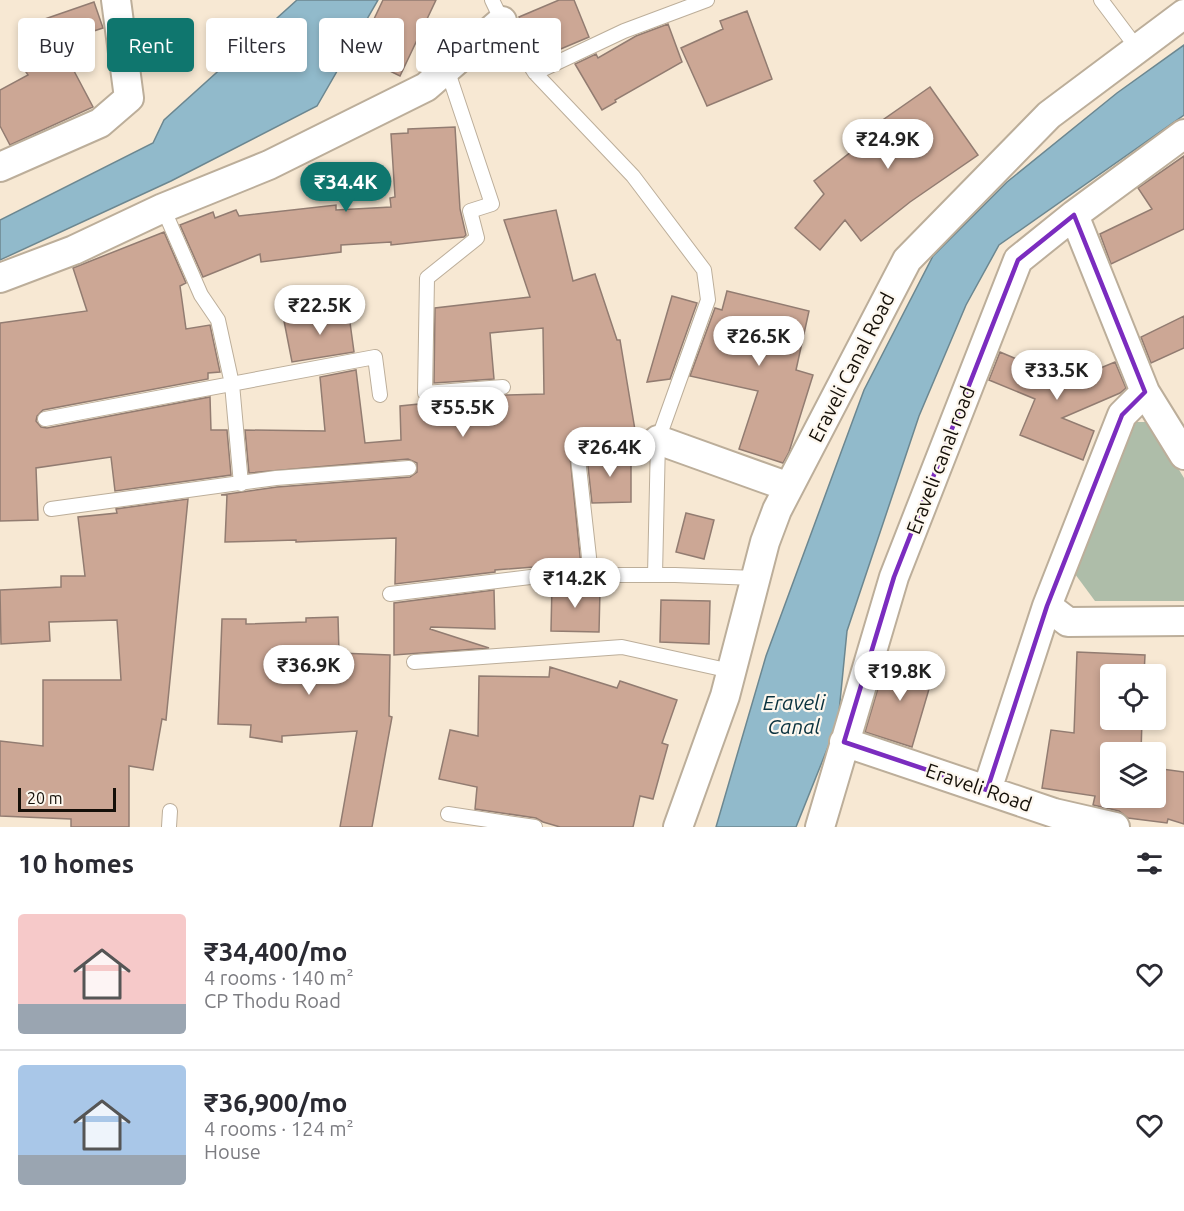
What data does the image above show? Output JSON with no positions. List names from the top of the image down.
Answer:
{
  "streets": {
    "street": ["Eraveli Canal Road", "Eraveli canal road", "Eraveli Road"]
  },
  "crossings": [
    ["Eraveli canal road", "Eraveli Road"]
  ],
  "water": ["Eraveli Canal"],
  "scale_bar": "20 m",
  "page": {
    "chip": [
      "Buy",
      "Rent",
      "Filters",
      "New",
      "Apartment"
    ],
    "price": [
      "₹24.9K",
      "₹34.4K",
      "₹22.5K",
      "₹26.5K",
      "₹33.5K",
      "₹55.5K",
      "₹26.4K",
      "₹14.2K",
      "₹36.9K",
      "₹19.8K"
    ],
    "scale": "20 m",
    "heading": "10 homes",
    "list": [
      {
        "name": "₹34,400/mo",
        "note": "4 rooms · 140 m² · CP Thodu Road"
      },
      {
        "name": "₹36,900/mo",
        "note": "4 rooms · 124 m² · House"
      }
    ]
  }
}
